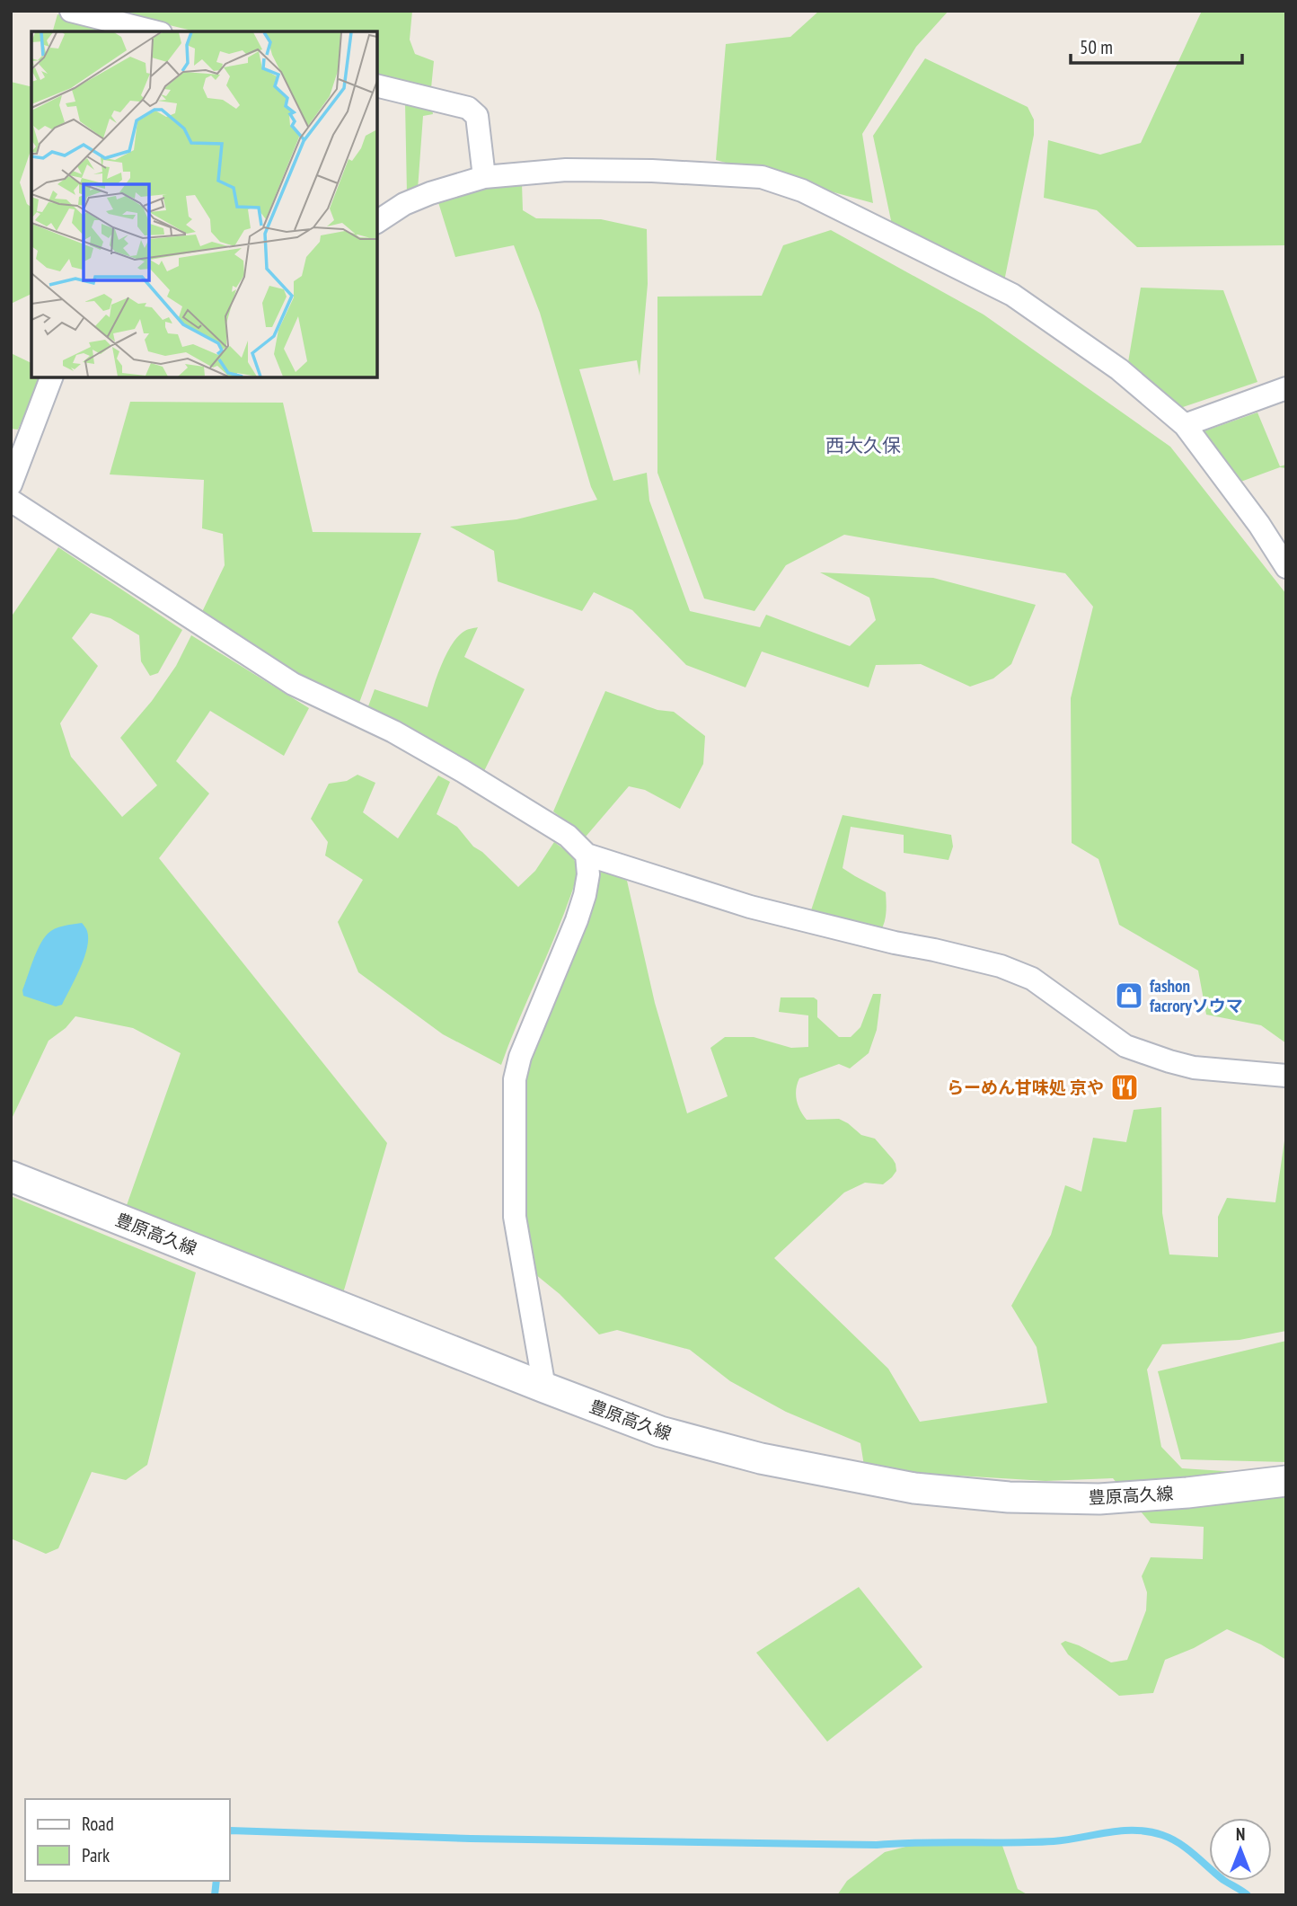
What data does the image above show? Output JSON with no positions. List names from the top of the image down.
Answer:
{
  "streets": {
    "main road": ["豊原高久線"]
  },
  "districts": ["西大久保"],
  "places": {
    "shop": ["fashon facroryソウマ"],
    "restaurant": ["らーめん甘味処 京や"]
  },
  "legend": ["Road", "Park"],
  "scale_bar": "50 m",
  "north": "top"
}
